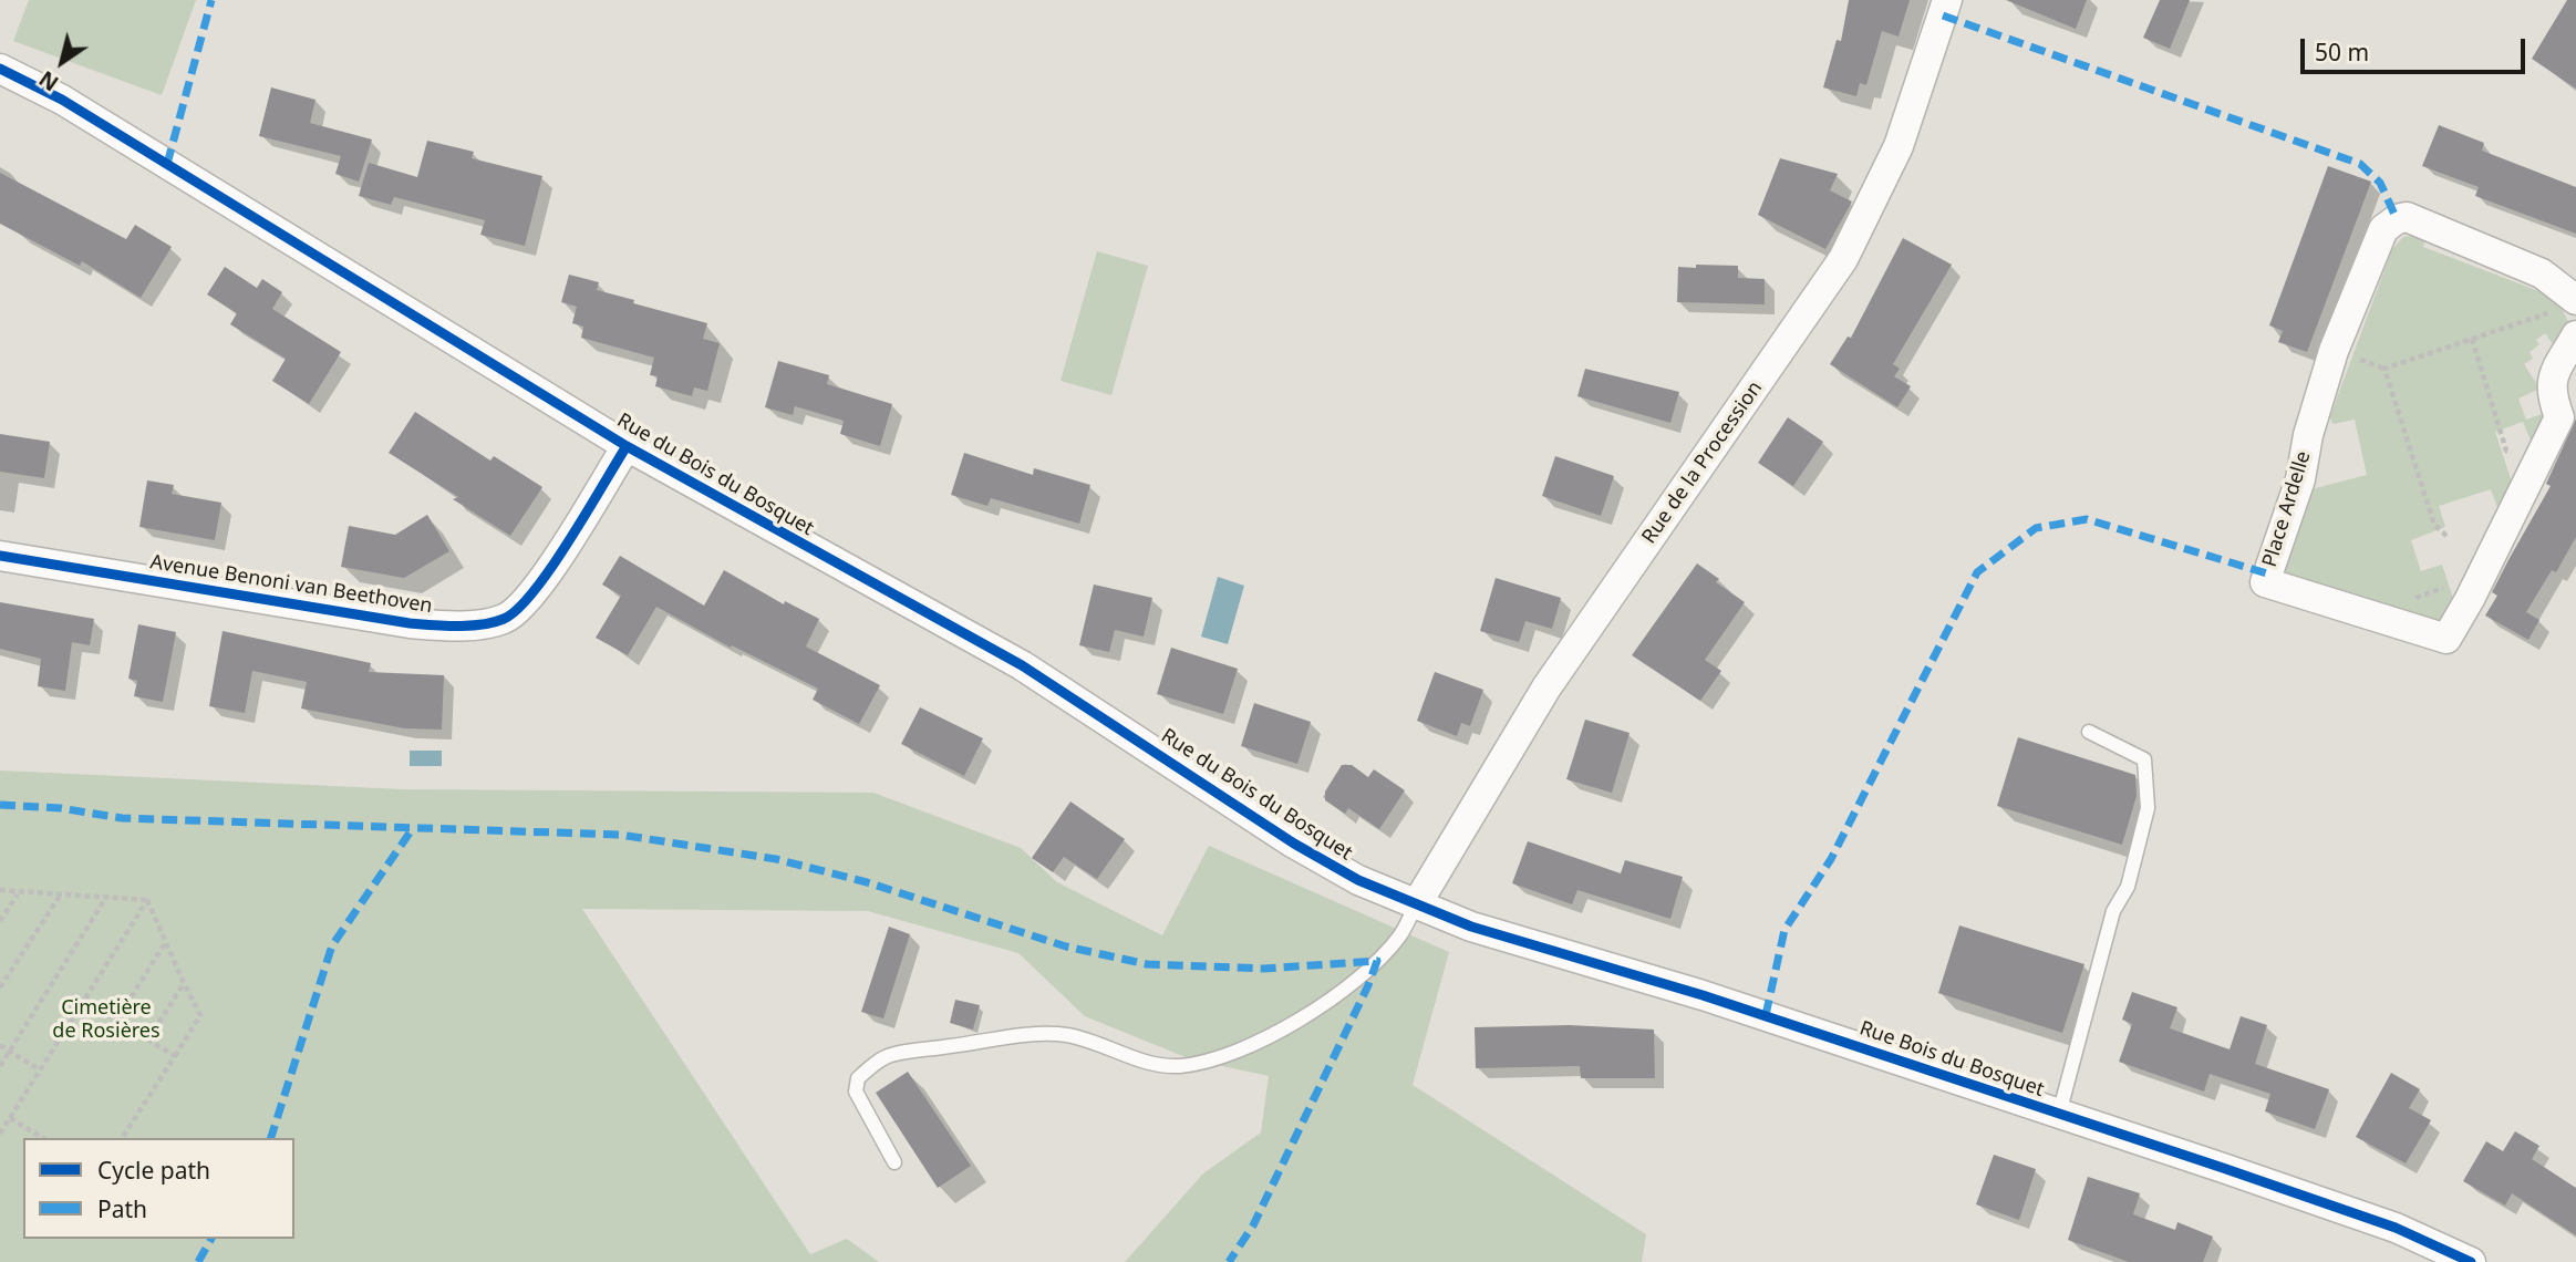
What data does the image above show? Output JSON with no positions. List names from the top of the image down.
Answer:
{
  "streets": {
    "street": [
      "Rue de la Procession",
      "Rue du Bois du Bosquet",
      "Place Ardelle",
      "Avenue Benoni van Beethoven",
      "Rue Bois du Bosquet"
    ]
  },
  "crossings": [
    ["Rue de la Procession", "Rue du Bois du Bosquet"],
    ["Rue de la Procession", "Rue Bois du Bosquet"],
    ["Rue du Bois du Bosquet", "Avenue Benoni van Beethoven"],
    ["Rue du Bois du Bosquet", "Rue Bois du Bosquet"]
  ],
  "parks": ["Cimetière de Rosières"],
  "legend": ["Cycle path", "Path"],
  "scale_bar": "50 m",
  "north": "bottom left"
}
